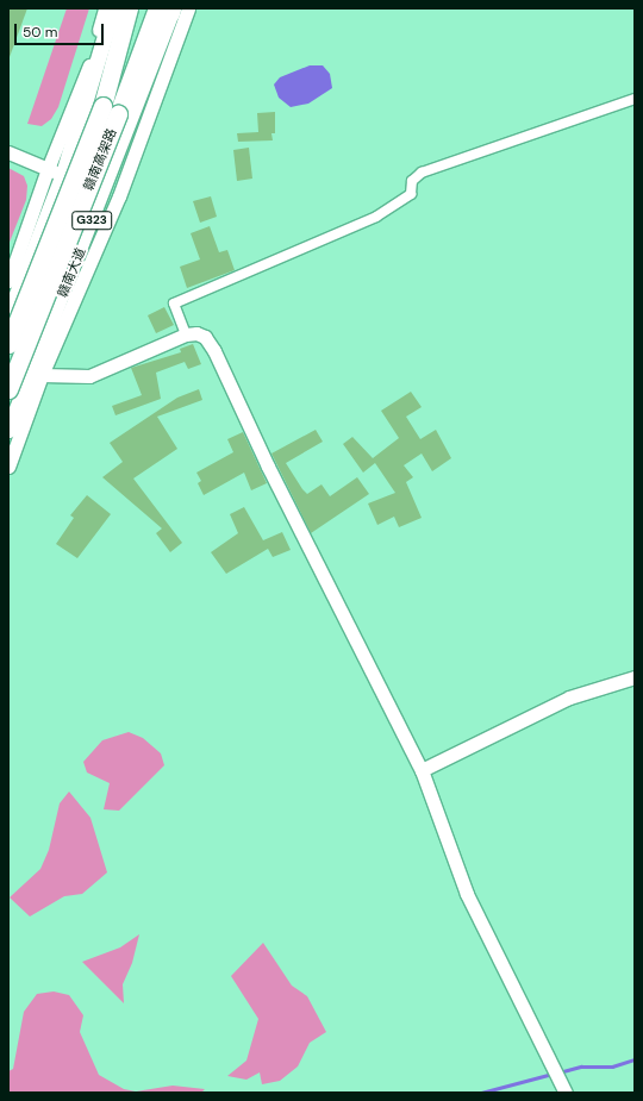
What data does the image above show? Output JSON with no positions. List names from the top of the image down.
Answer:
{
  "streets": {
    "highway": ["赣南高架路"],
    "main road": ["G323", "赣南大道"]
  },
  "crossings": [
    ["赣南高架路", "赣南大道"]
  ],
  "scale_bar": "50 m"
}
